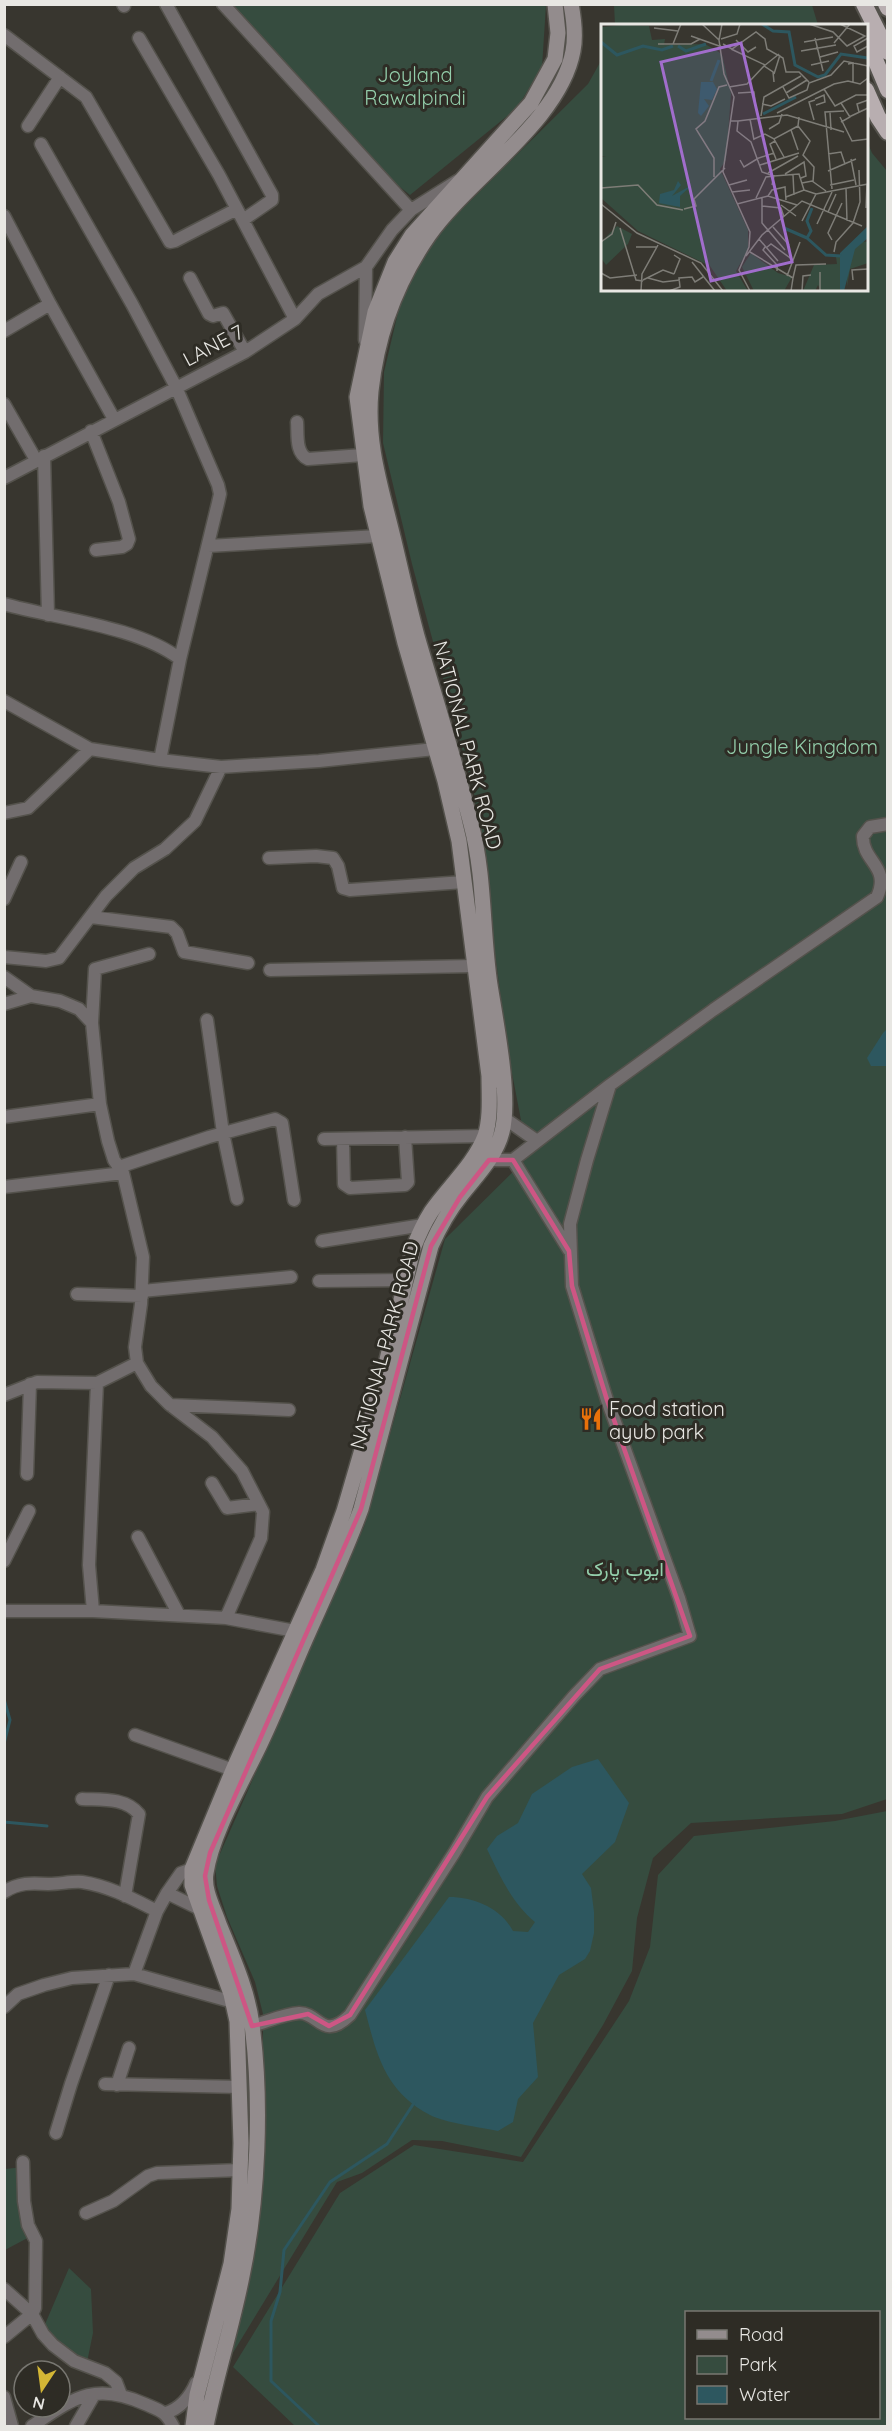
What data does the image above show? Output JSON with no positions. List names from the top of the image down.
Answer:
{
  "streets": {
    "main road": ["NATIONAL PARK ROAD"],
    "street": ["LANE 7"]
  },
  "crossings": [
    ["LANE 7", "NATIONAL PARK ROAD"]
  ],
  "parks": ["Joyland Rawalpindi", "Jungle Kingdom", "ایوب پارک"],
  "places": {
    "restaurant": ["Food station ayub park"]
  },
  "legend": ["Road", "Park", "Water"],
  "north": "bottom"
}
